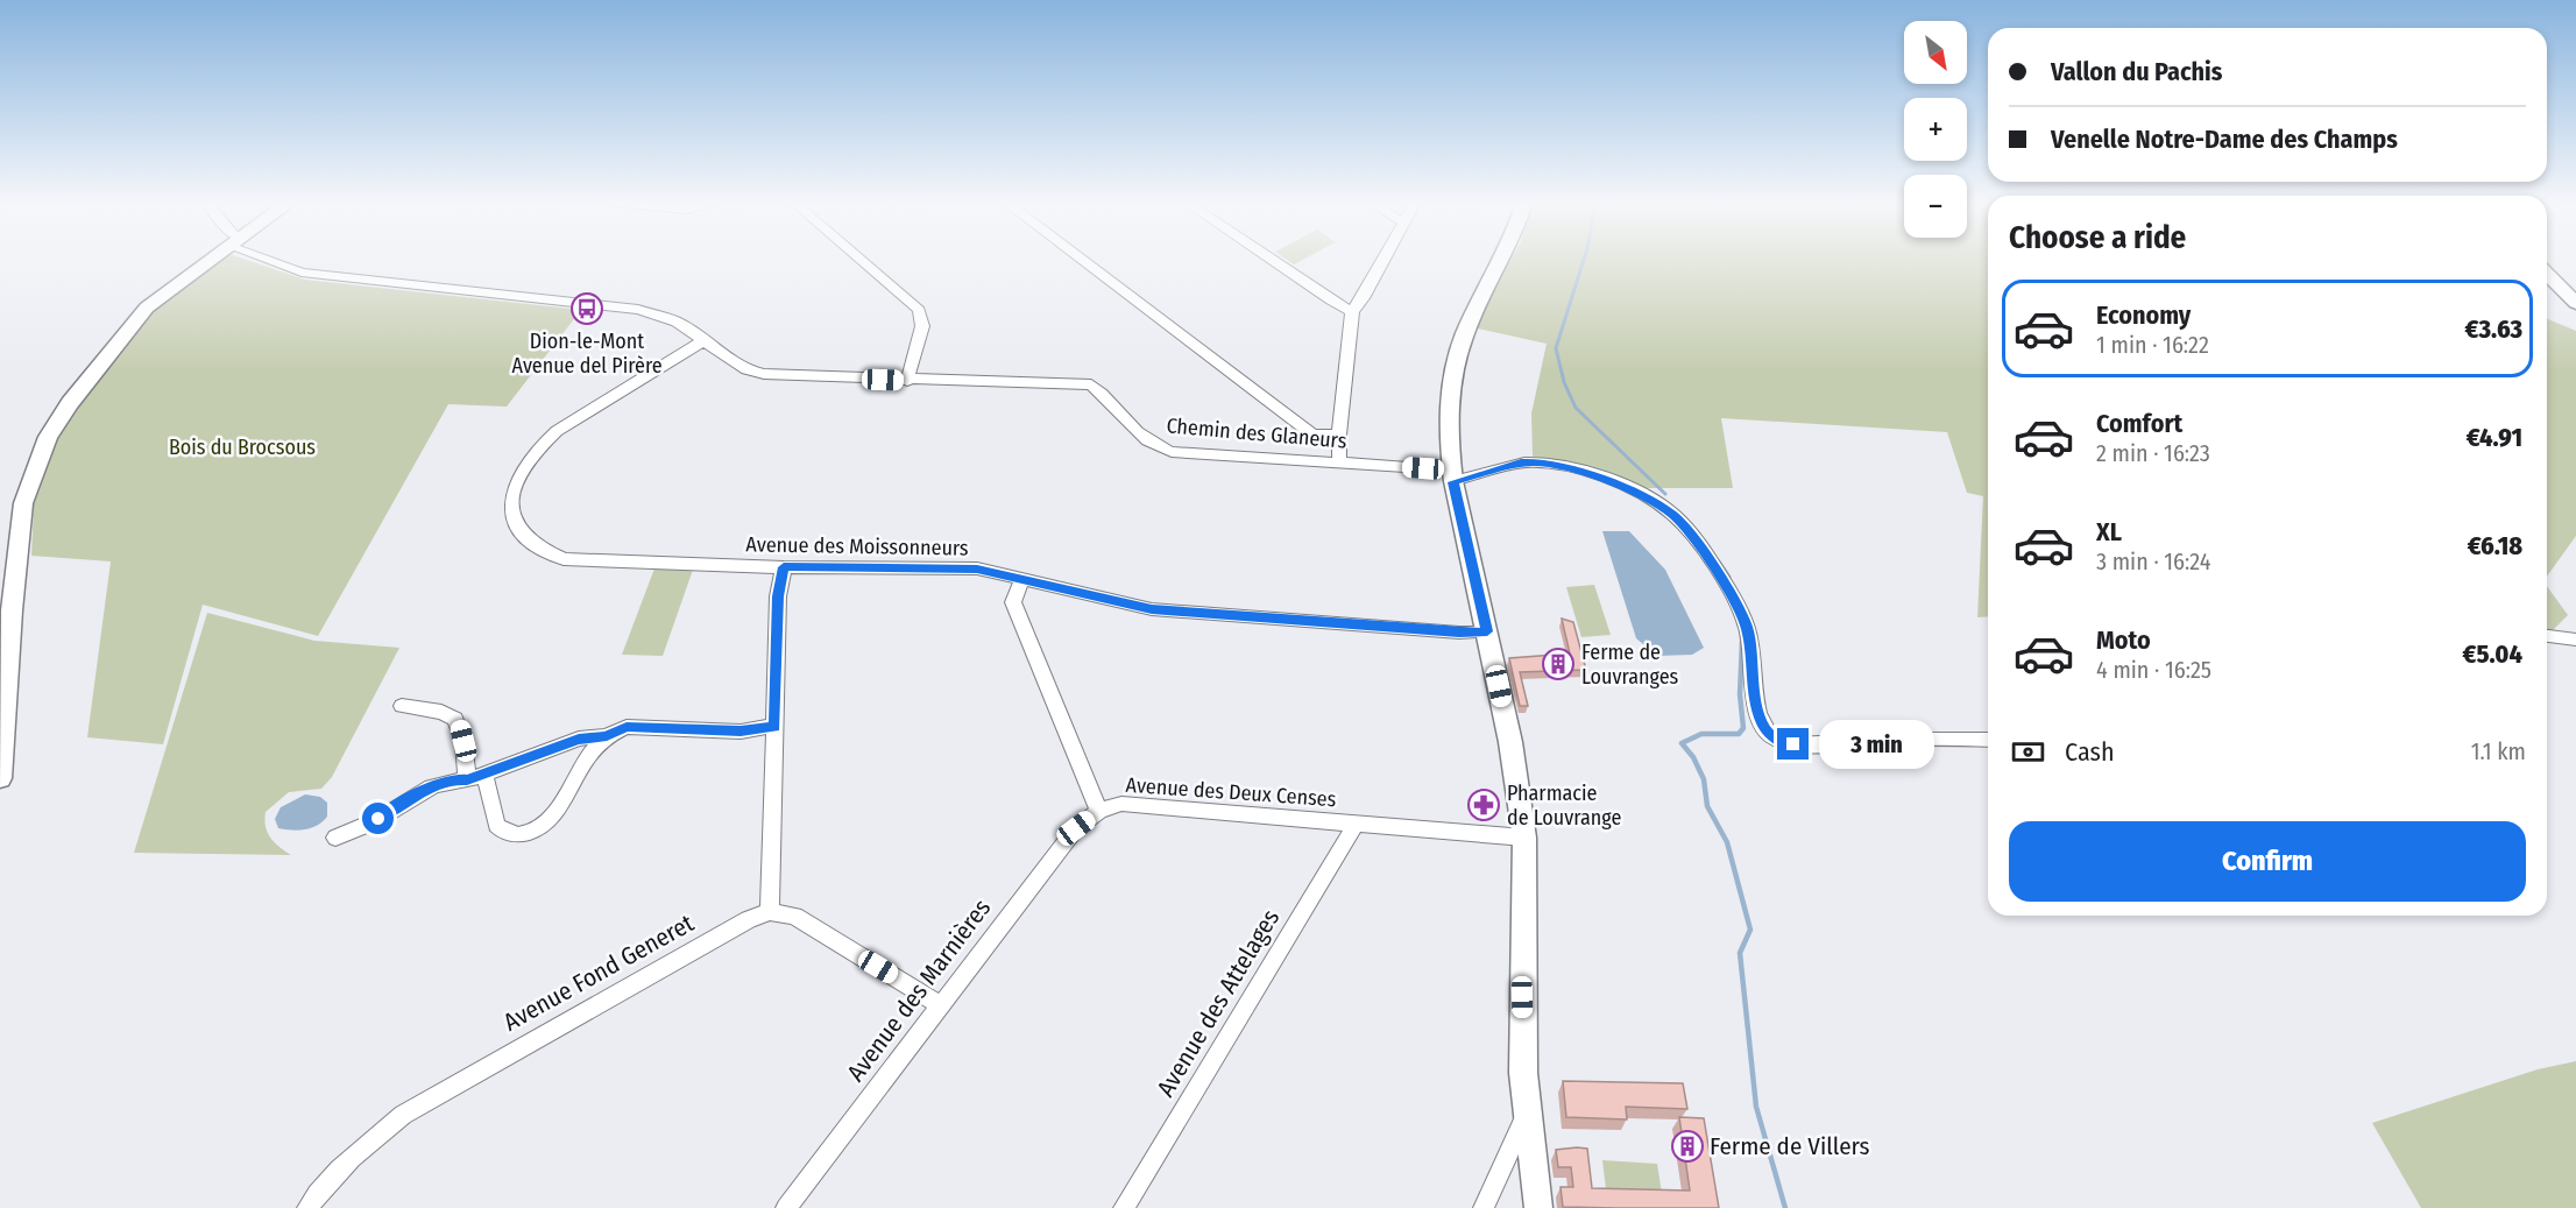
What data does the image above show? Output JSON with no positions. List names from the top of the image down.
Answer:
{
  "streets": {
    "street": [
      "Chemin des Glaneurs",
      "Avenue des Moissonneurs",
      "Avenue des Deux Censes",
      "Avenue Fond Generet",
      "Avenue des Marnières",
      "Avenue des Attelages"
    ]
  },
  "crossings": [
    ["Chemin des Glaneurs", "Avenue des Moissonneurs"],
    ["Avenue des Moissonneurs", "Avenue des Deux Censes"],
    ["Avenue des Deux Censes", "Avenue des Marnières"],
    ["Avenue des Deux Censes", "Avenue des Attelages"]
  ],
  "parks": ["Bois du Brocsous"],
  "places": {
    "bus stop": ["Dion-le-Mont Avenue del Pirère"],
    "building": ["Ferme de Louvranges", "Ferme de Villers"],
    "pharmacy": ["Pharmacie de Louvrange"]
  },
  "north": "bottom right",
  "page": {
    "map_buttons": ["+", "−"],
    "banner": ["Vallon du Pachis", "Venelle Notre-Dame des Champs"],
    "heading": "Choose a ride",
    "list": [
      {
        "name": "Economy",
        "note": "1 min · 16:22",
        "value": "€3.63"
      },
      {
        "name": "Comfort",
        "note": "2 min · 16:23",
        "value": "€4.91"
      },
      {
        "name": "XL",
        "note": "3 min · 16:24",
        "value": "€6.18"
      },
      {
        "name": "Moto",
        "note": "4 min · 16:25",
        "value": "€5.04"
      }
    ],
    "pay": ["Cash", "1.1 km"],
    "bubble": "3 min",
    "buttons": "Confirm"
  }
}
